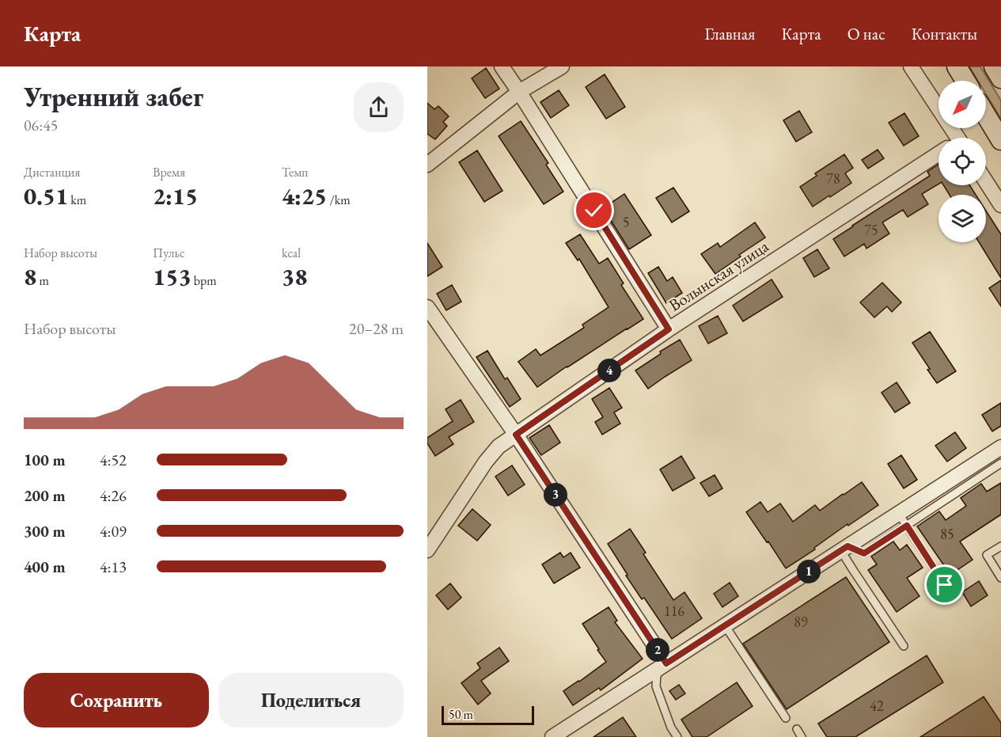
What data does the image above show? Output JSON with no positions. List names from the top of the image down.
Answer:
{
  "streets": {
    "street": ["Волынская улица"]
  },
  "house_numbers": [
    "78",
    "5",
    "75",
    "85",
    "116",
    "89",
    "42"
  ],
  "scale_bar": "50 m",
  "north": "bottom left",
  "page": {
    "header": "Карта",
    "nav": [
      "Главная",
      "Карта",
      "О нас",
      "Контакты"
    ],
    "heading": ["Утренний забег", "06:45"],
    "stats": [
      ["Дистанция", "0.51 km"],
      ["Время", "2:15"],
      ["Темп", "4:25 /km"],
      ["Набор высоты", "8 m"],
      ["Пульс", "153 bpm"],
      ["kcal", "38"]
    ],
    "chart": ["Набор высоты", "20–28 m"],
    "pins": [
      "4",
      "3",
      "1",
      "2"
    ],
    "list": [
      {
        "name": "100 m",
        "note": "4:52"
      },
      {
        "name": "200 m",
        "note": "4:26"
      },
      {
        "name": "300 m",
        "note": "4:09"
      },
      {
        "name": "400 m",
        "note": "4:13"
      }
    ],
    "buttons": ["Сохранить", "Поделиться"],
    "scale": "50 m"
  }
}
